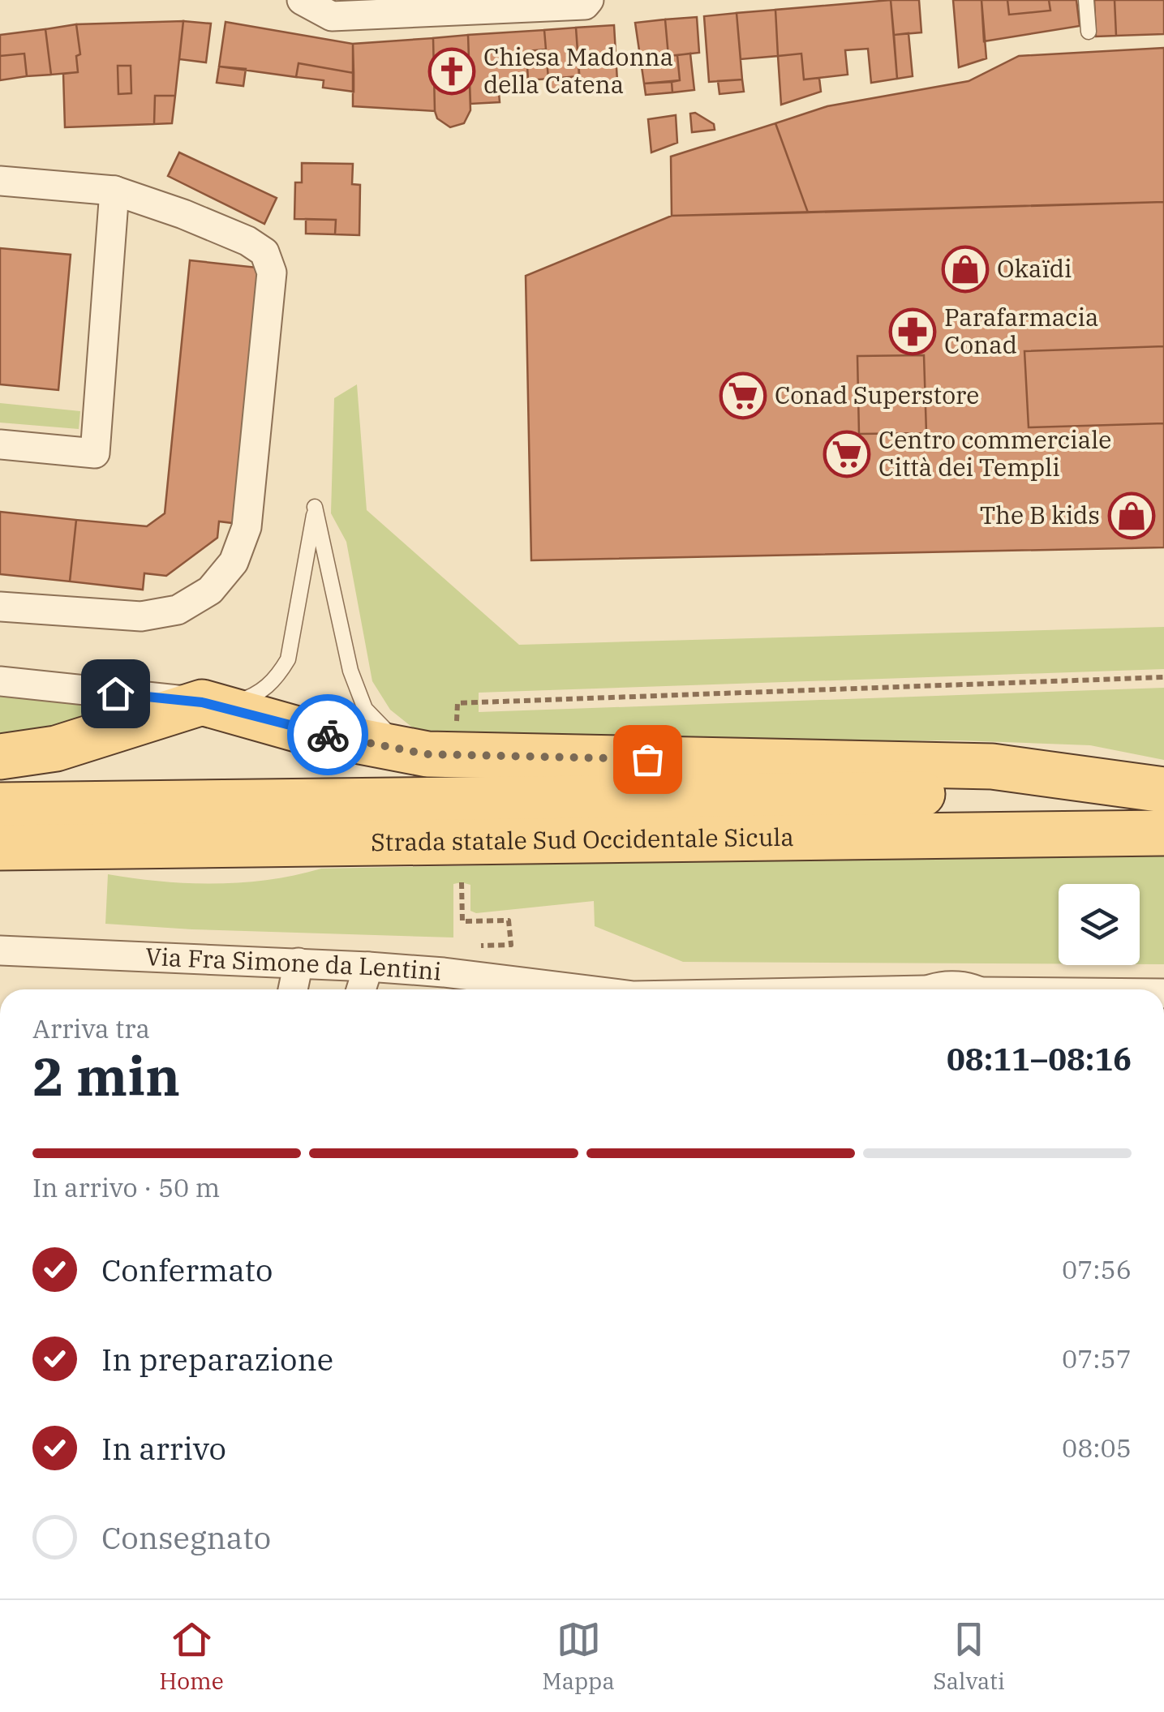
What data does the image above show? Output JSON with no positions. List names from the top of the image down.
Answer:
{
  "streets": {
    "main road": ["Strada statale Sud Occidentale Sicula"],
    "street": ["Via Fra Simone da Lentini"]
  },
  "places": {
    "church": ["Chiesa Madonna della Catena"],
    "shop": ["Okaïdi", "The B kids"],
    "pharmacy": ["Parafarmacia Conad"],
    "supermarket": ["Conad Superstore", "Centro commerciale Città dei Templi"]
  },
  "page": {
    "heading": ["2 min", "Arriva tra", "08:11–08:16"],
    "bar": "In arrivo · 50 m",
    "list": [
      ["Confermato", "07:56"],
      ["In preparazione", "07:57"],
      ["In arrivo", "08:05"],
      "Consegnato"
    ],
    "tabs": ["Home", "Mappa", "Salvati"]
  }
}
